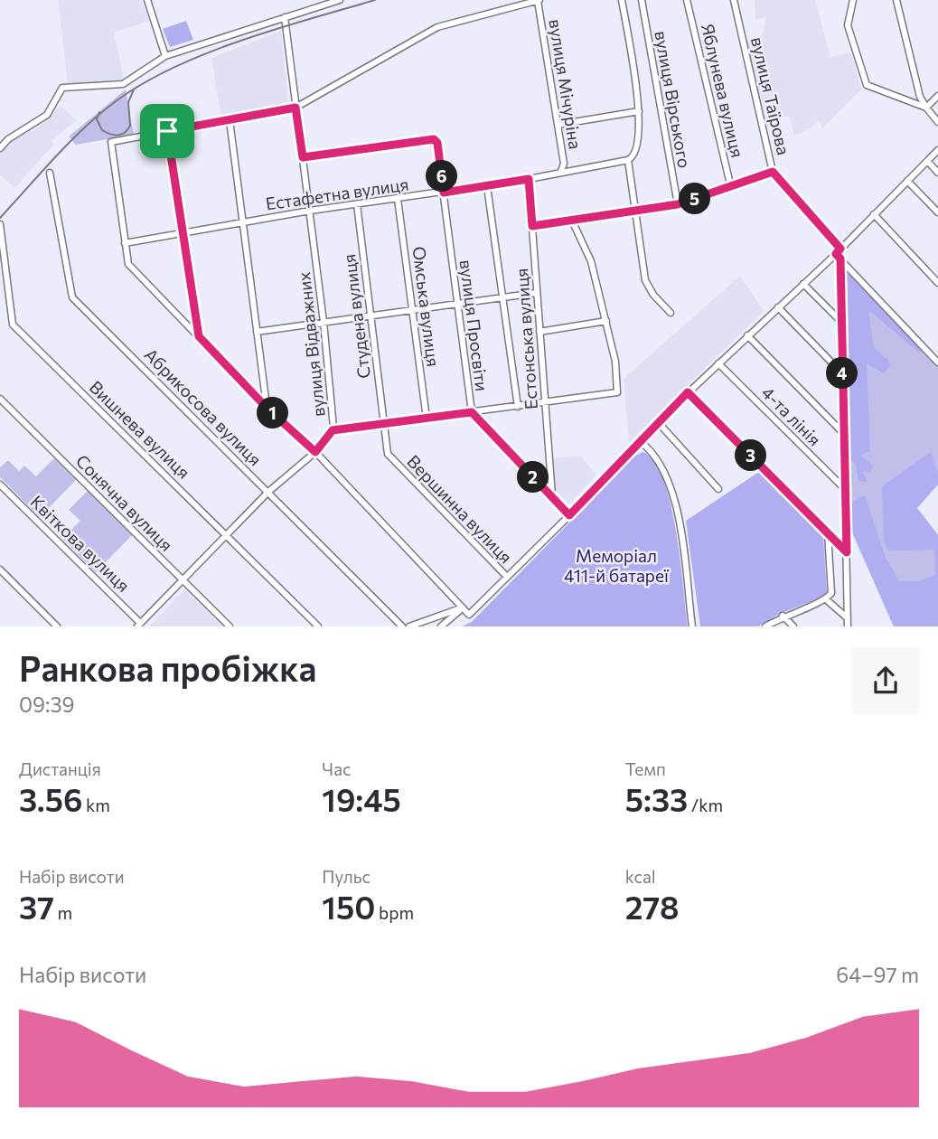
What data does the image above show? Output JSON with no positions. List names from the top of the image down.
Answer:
{
  "streets": {
    "street": [
      "вулиця Мічуріна",
      "Яблунева вулиця",
      "вулиця Таїрова",
      "вулиця Вірського",
      "Естафетна вулиця",
      "Омська вулиця",
      "Студена вулиця",
      "вулиця Просвіти",
      "Естонська вулиця",
      "вулиця Відважних",
      "Абрикосова вулиця",
      "4-та лінія",
      "Вишнева вулиця",
      "Сонячна вулиця",
      "Вершинна вулиця",
      "Квіткова вулиця"
    ]
  },
  "crossings": [
    ["вулиця Мічуріна", "Естафетна вулиця"],
    ["Естафетна вулиця", "Омська вулиця"],
    ["Естафетна вулиця", "Студена вулиця"],
    ["Естафетна вулиця", "вулиця Просвіти"],
    ["Естафетна вулиця", "Естонська вулиця"],
    ["Естафетна вулиця", "вулиця Відважних"],
    ["Студена вулиця", "Вершинна вулиця"],
    ["вулиця Просвіти", "Естонська вулиця"],
    ["вулиця Просвіти", "вулиця Відважних"],
    ["вулиця Відважних", "Абрикосова вулиця"],
    ["вулиця Відважних", "Вишнева вулиця"],
    ["вулиця Відважних", "Сонячна вулиця"],
    ["вулиця Відважних", "Квіткова вулиця"]
  ],
  "parks": ["Меморіал 411-й батареї"],
  "page": {
    "pins": [
      "6",
      "5",
      "4",
      "1",
      "3",
      "2"
    ],
    "heading": ["Ранкова пробіжка", "09:39"],
    "stats": [
      ["Дистанція", "3.56 km"],
      ["Час", "19:45"],
      ["Темп", "5:33 /km"],
      ["Набір висоти", "37 m"],
      ["Пульс", "150 bpm"],
      ["kcal", "278"]
    ],
    "chart": ["Набір висоти", "64–97 m"]
  }
}
